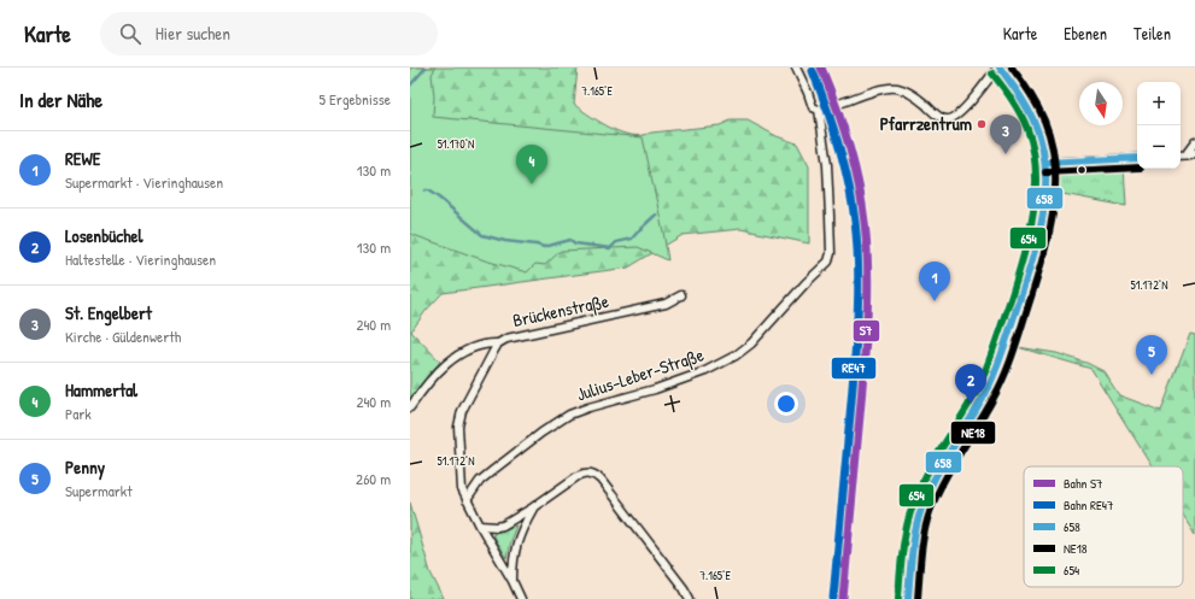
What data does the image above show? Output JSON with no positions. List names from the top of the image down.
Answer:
{
  "streets": {
    "street": ["Brückenstraße", "Julius-Leber-Straße"]
  },
  "crossings": [
    ["Brückenstraße", "Julius-Leber-Straße"]
  ],
  "places": ["Pfarrzentrum"],
  "lines": [
    "rail line S7",
    "transit line 658",
    "transit line NE18",
    "rail line RE47",
    "transit line 654"
  ],
  "legend": [
    "Bahn S7",
    "Bahn RE47",
    "658",
    "NE18",
    "654"
  ],
  "north": "bottom",
  "page": {
    "header": "Karte",
    "search": "Hier suchen",
    "nav": ["Karte", "Ebenen", "Teilen"],
    "heading": ["In der Nähe", "5 Ergebnisse"],
    "map_buttons": ["+", "−"],
    "pins": [
      "3",
      "4",
      "1",
      "5",
      "2"
    ],
    "list": [
      {
        "mark": "1",
        "name": "REWE",
        "note": "Supermarkt · Vieringhausen",
        "value": "130 m"
      },
      {
        "mark": "2",
        "name": "Losenbüchel",
        "note": "Haltestelle · Vieringhausen",
        "value": "130 m"
      },
      {
        "mark": "3",
        "name": "St. Engelbert",
        "note": "Kirche · Güldenwerth",
        "value": "240 m"
      },
      {
        "mark": "4",
        "name": "Hammertal",
        "note": "Park",
        "value": "240 m"
      },
      {
        "mark": "5",
        "name": "Penny",
        "note": "Supermarkt",
        "value": "260 m"
      }
    ]
  },
  "coordinates": ["7.165°E", "51.170°N", "51.172°N"]
}
